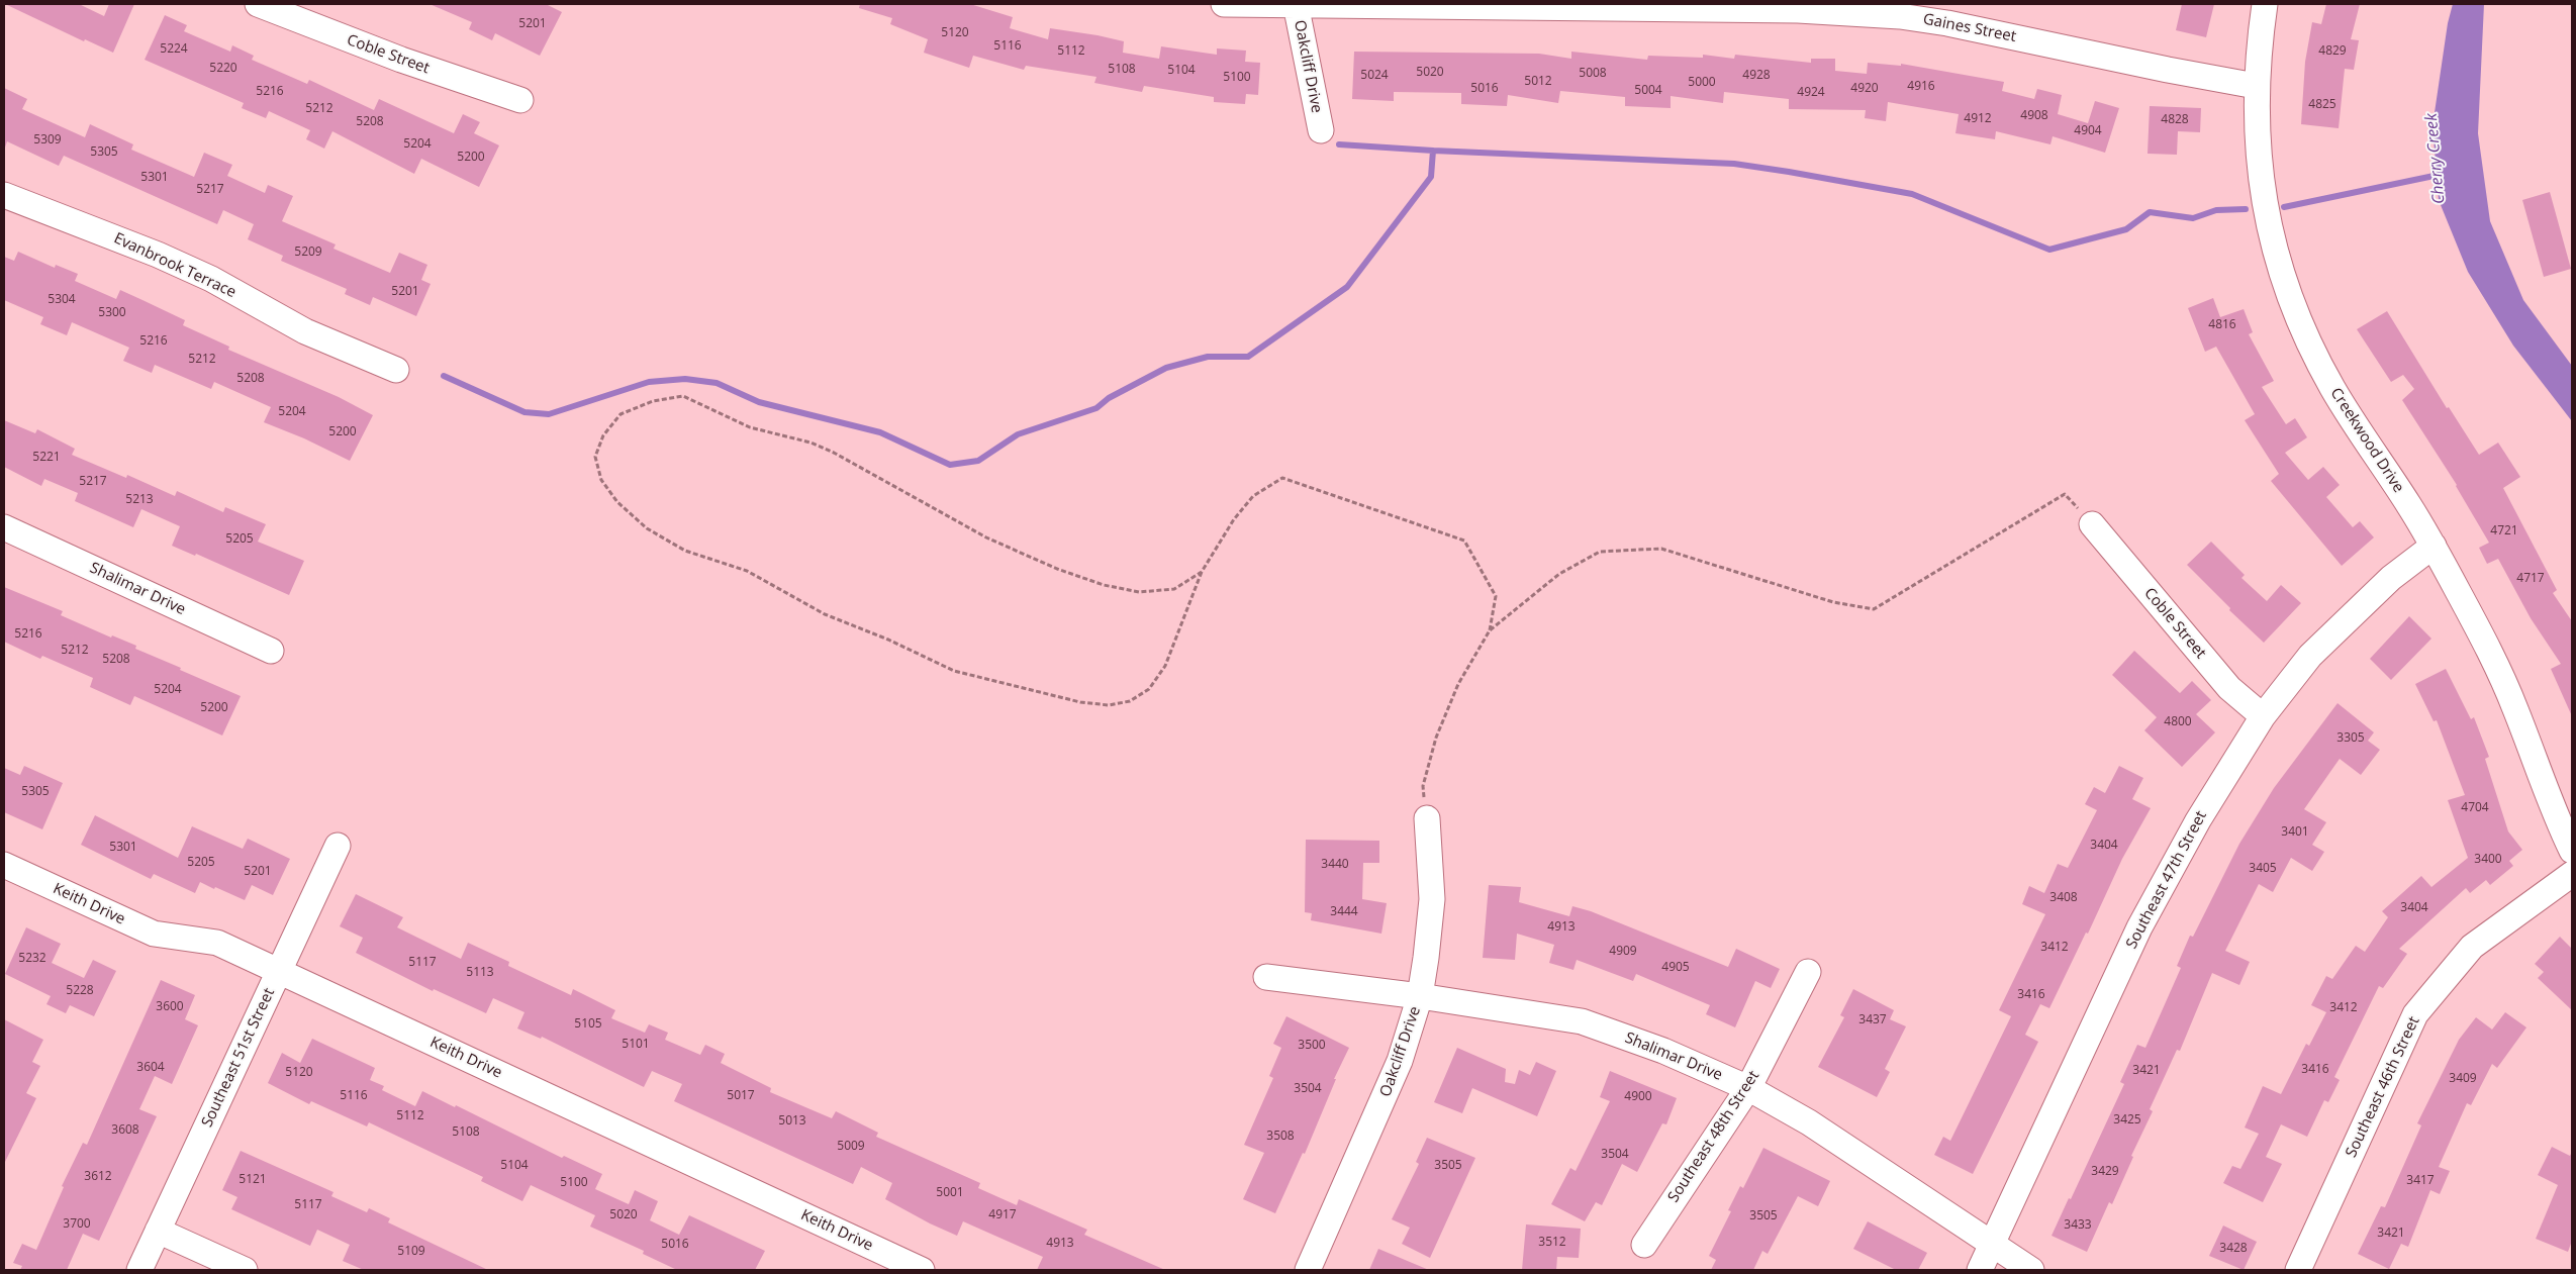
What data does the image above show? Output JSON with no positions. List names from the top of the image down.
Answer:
{
  "streets": {
    "street": [
      "Gaines Street",
      "Coble Street",
      "Oakcliff Drive",
      "Evanbrook Terrace",
      "Creekwood Drive",
      "Shalimar Drive",
      "Southeast 47th Street",
      "Keith Drive",
      "Southeast 51st Street",
      "Southeast 46th Street",
      "Southeast 48th Street"
    ]
  },
  "crossings": [
    ["Gaines Street", "Oakcliff Drive"],
    ["Gaines Street", "Creekwood Drive"],
    ["Coble Street", "Southeast 47th Street"],
    ["Oakcliff Drive", "Shalimar Drive"],
    ["Creekwood Drive", "Southeast 47th Street"],
    ["Shalimar Drive", "Southeast 47th Street"],
    ["Shalimar Drive", "Southeast 48th Street"],
    ["Keith Drive", "Southeast 51st Street"]
  ],
  "water": ["Cherry Creek"],
  "house_numbers": [
    "5201",
    "5120",
    "5116",
    "5224",
    "5112",
    "4829",
    "5220",
    "5108",
    "5104",
    "5020",
    "5008",
    "5024",
    "4928",
    "5100",
    "5012",
    "5000",
    "4916",
    "5016",
    "4920",
    "5004",
    "5216",
    "4924",
    "4825",
    "5212",
    "4908",
    "4912",
    "4828",
    "5208",
    "4904",
    "5309",
    "5204",
    "5305",
    "5200",
    "5301",
    "5217",
    "5209",
    "5201",
    "5304",
    "5300",
    "4816",
    "5216",
    "5212",
    "5208",
    "5204",
    "5200",
    "5221",
    "5217",
    "5213",
    "4721",
    "5205",
    "4717",
    "5216",
    "5212",
    "5208",
    "5204",
    "5200",
    "4800",
    "3305",
    "5305",
    "4704",
    "3401",
    "3404",
    "5301",
    "3400",
    "5205",
    "3440",
    "3405",
    "5201",
    "3408",
    "3404",
    "3444",
    "4913",
    "3412",
    "4909",
    "5232",
    "5117",
    "4905",
    "5113",
    "5228",
    "3416",
    "3600",
    "3412",
    "3437",
    "5105",
    "5101",
    "3500",
    "3604",
    "3416",
    "3421",
    "5120",
    "3409",
    "3504",
    "5116",
    "5017",
    "4900",
    "5112",
    "3425",
    "5013",
    "3608",
    "5108",
    "3508",
    "5009",
    "3504",
    "5104",
    "3505",
    "3429",
    "3612",
    "5121",
    "3417",
    "5100",
    "5001",
    "5117",
    "5020",
    "4917",
    "3505",
    "3700",
    "3433",
    "3421",
    "3512",
    "4913",
    "5016",
    "3428",
    "5109"
  ]
}
